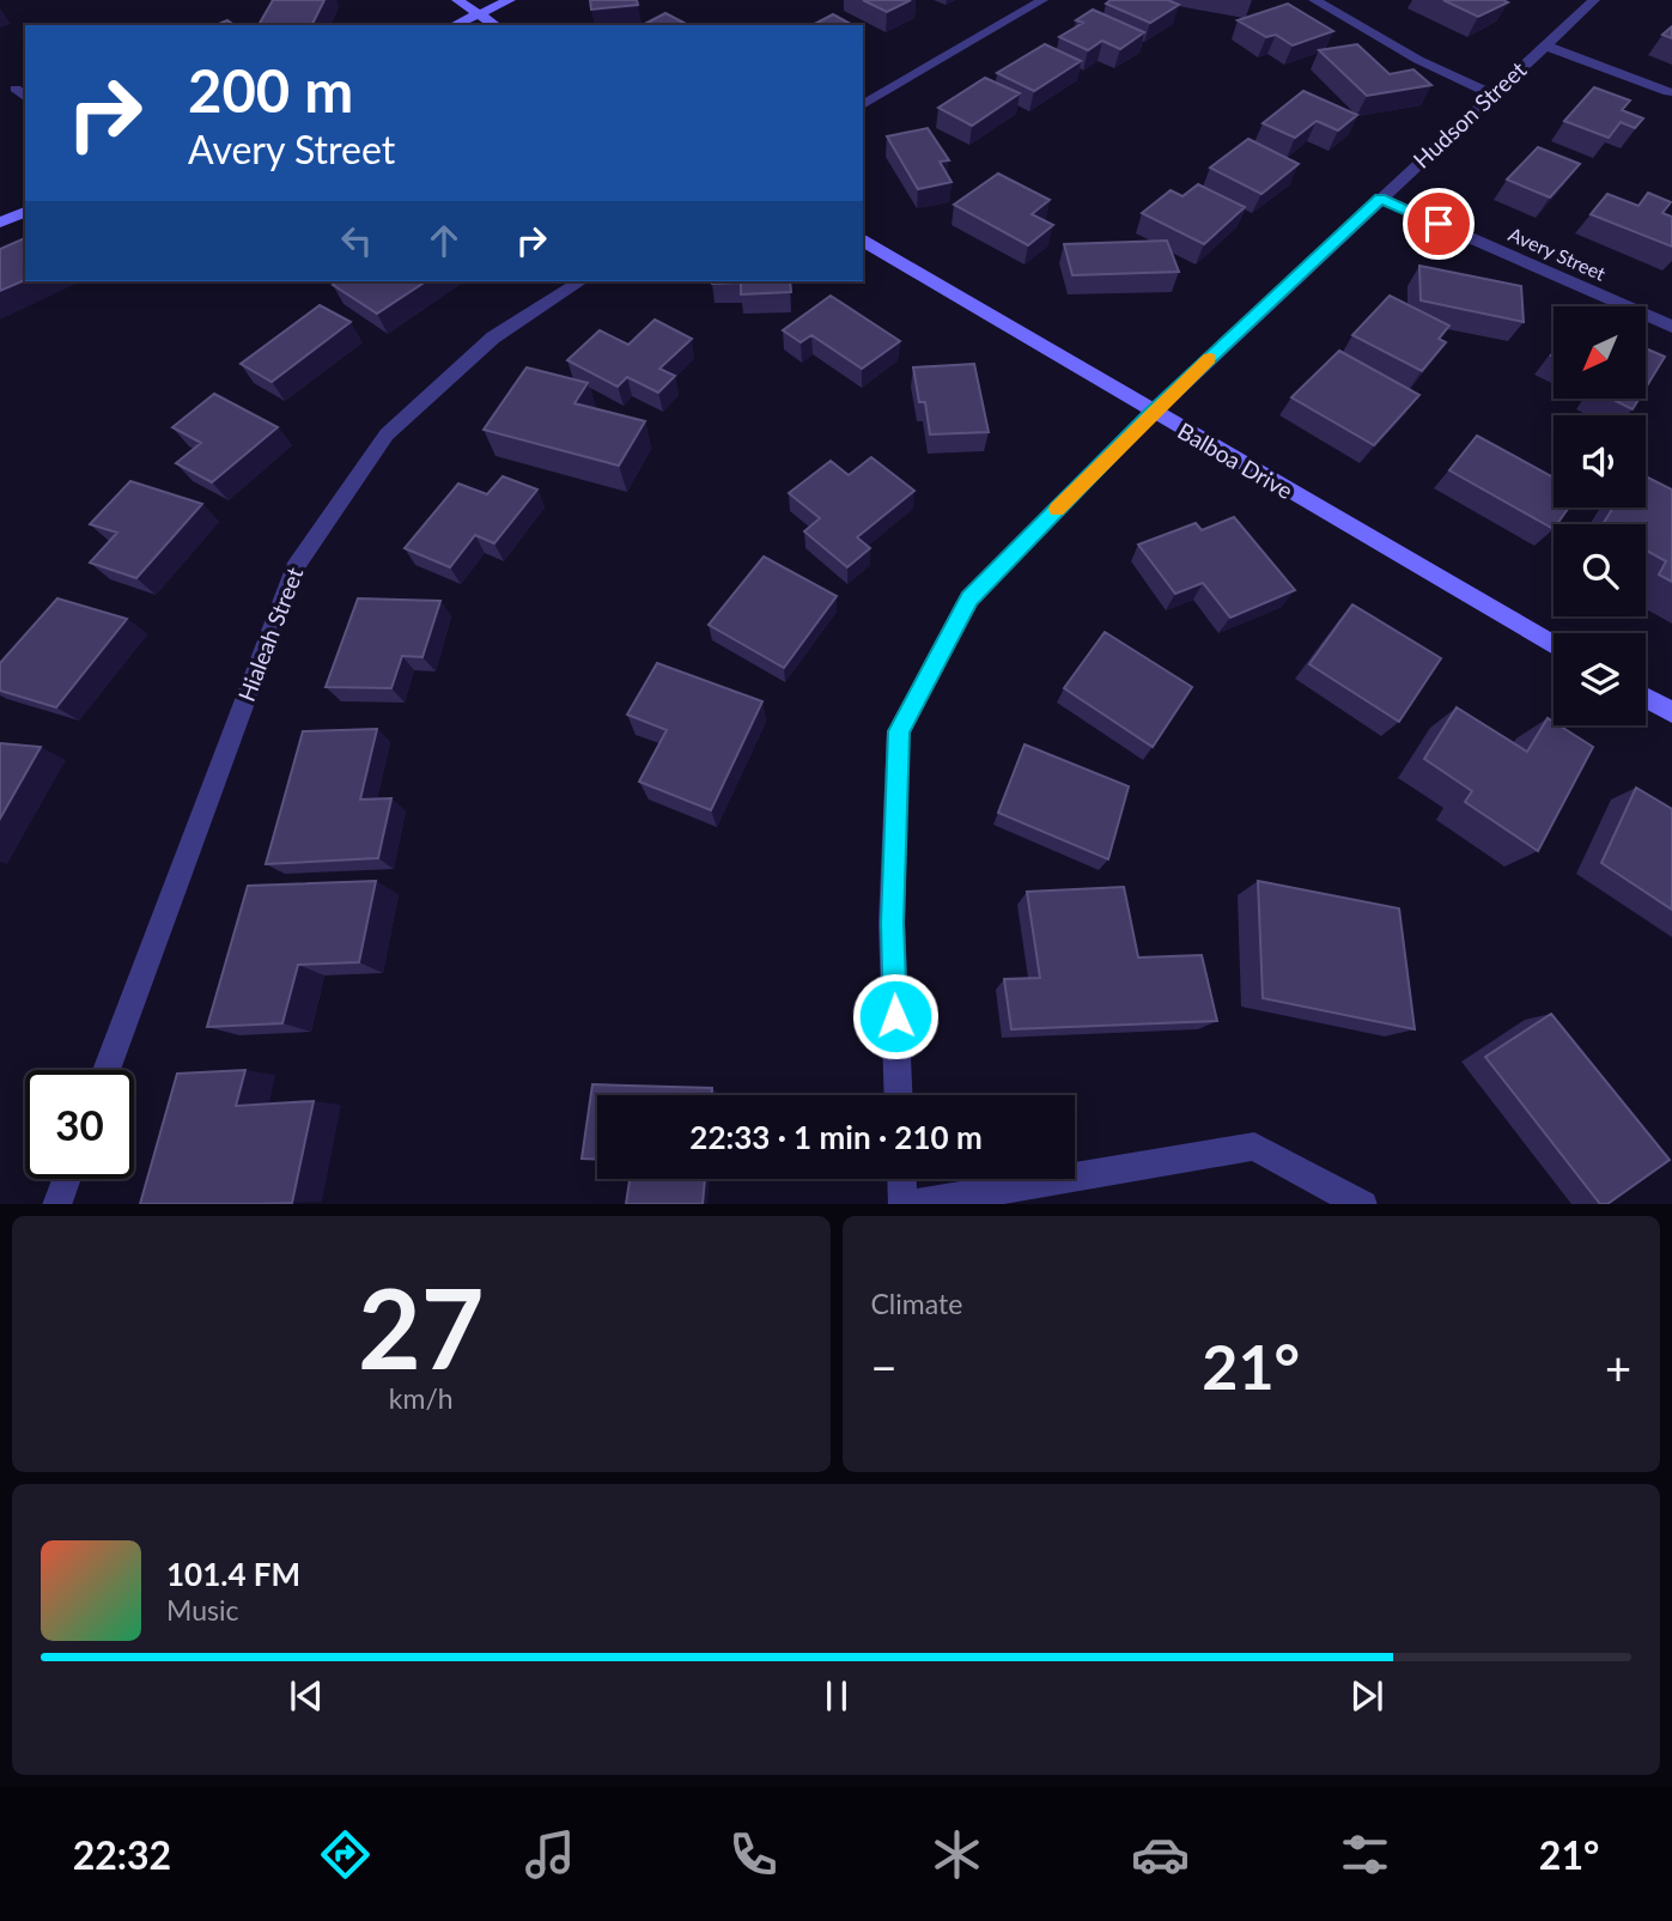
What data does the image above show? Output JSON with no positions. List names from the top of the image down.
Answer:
{
  "streets": {
    "street": [
      "Hudson Street",
      "Avery Street",
      "Balboa Drive",
      "Hialeah Street"
    ]
  },
  "crossings": [
    ["Hudson Street", "Avery Street"],
    ["Hudson Street", "Balboa Drive"]
  ],
  "north": "bottom left",
  "page": {
    "turn": ["200 m", "Avery Street"],
    "limit": "30",
    "trip": "22:33 · 1 min · 210 m",
    "tile": [
      ["27", "km/h"],
      "Climate"
    ],
    "heat": ["−", "21°", "+"],
    "song": ["101.4 FM", "Music"],
    "tabs": ["22:32", "21°"]
  }
}
